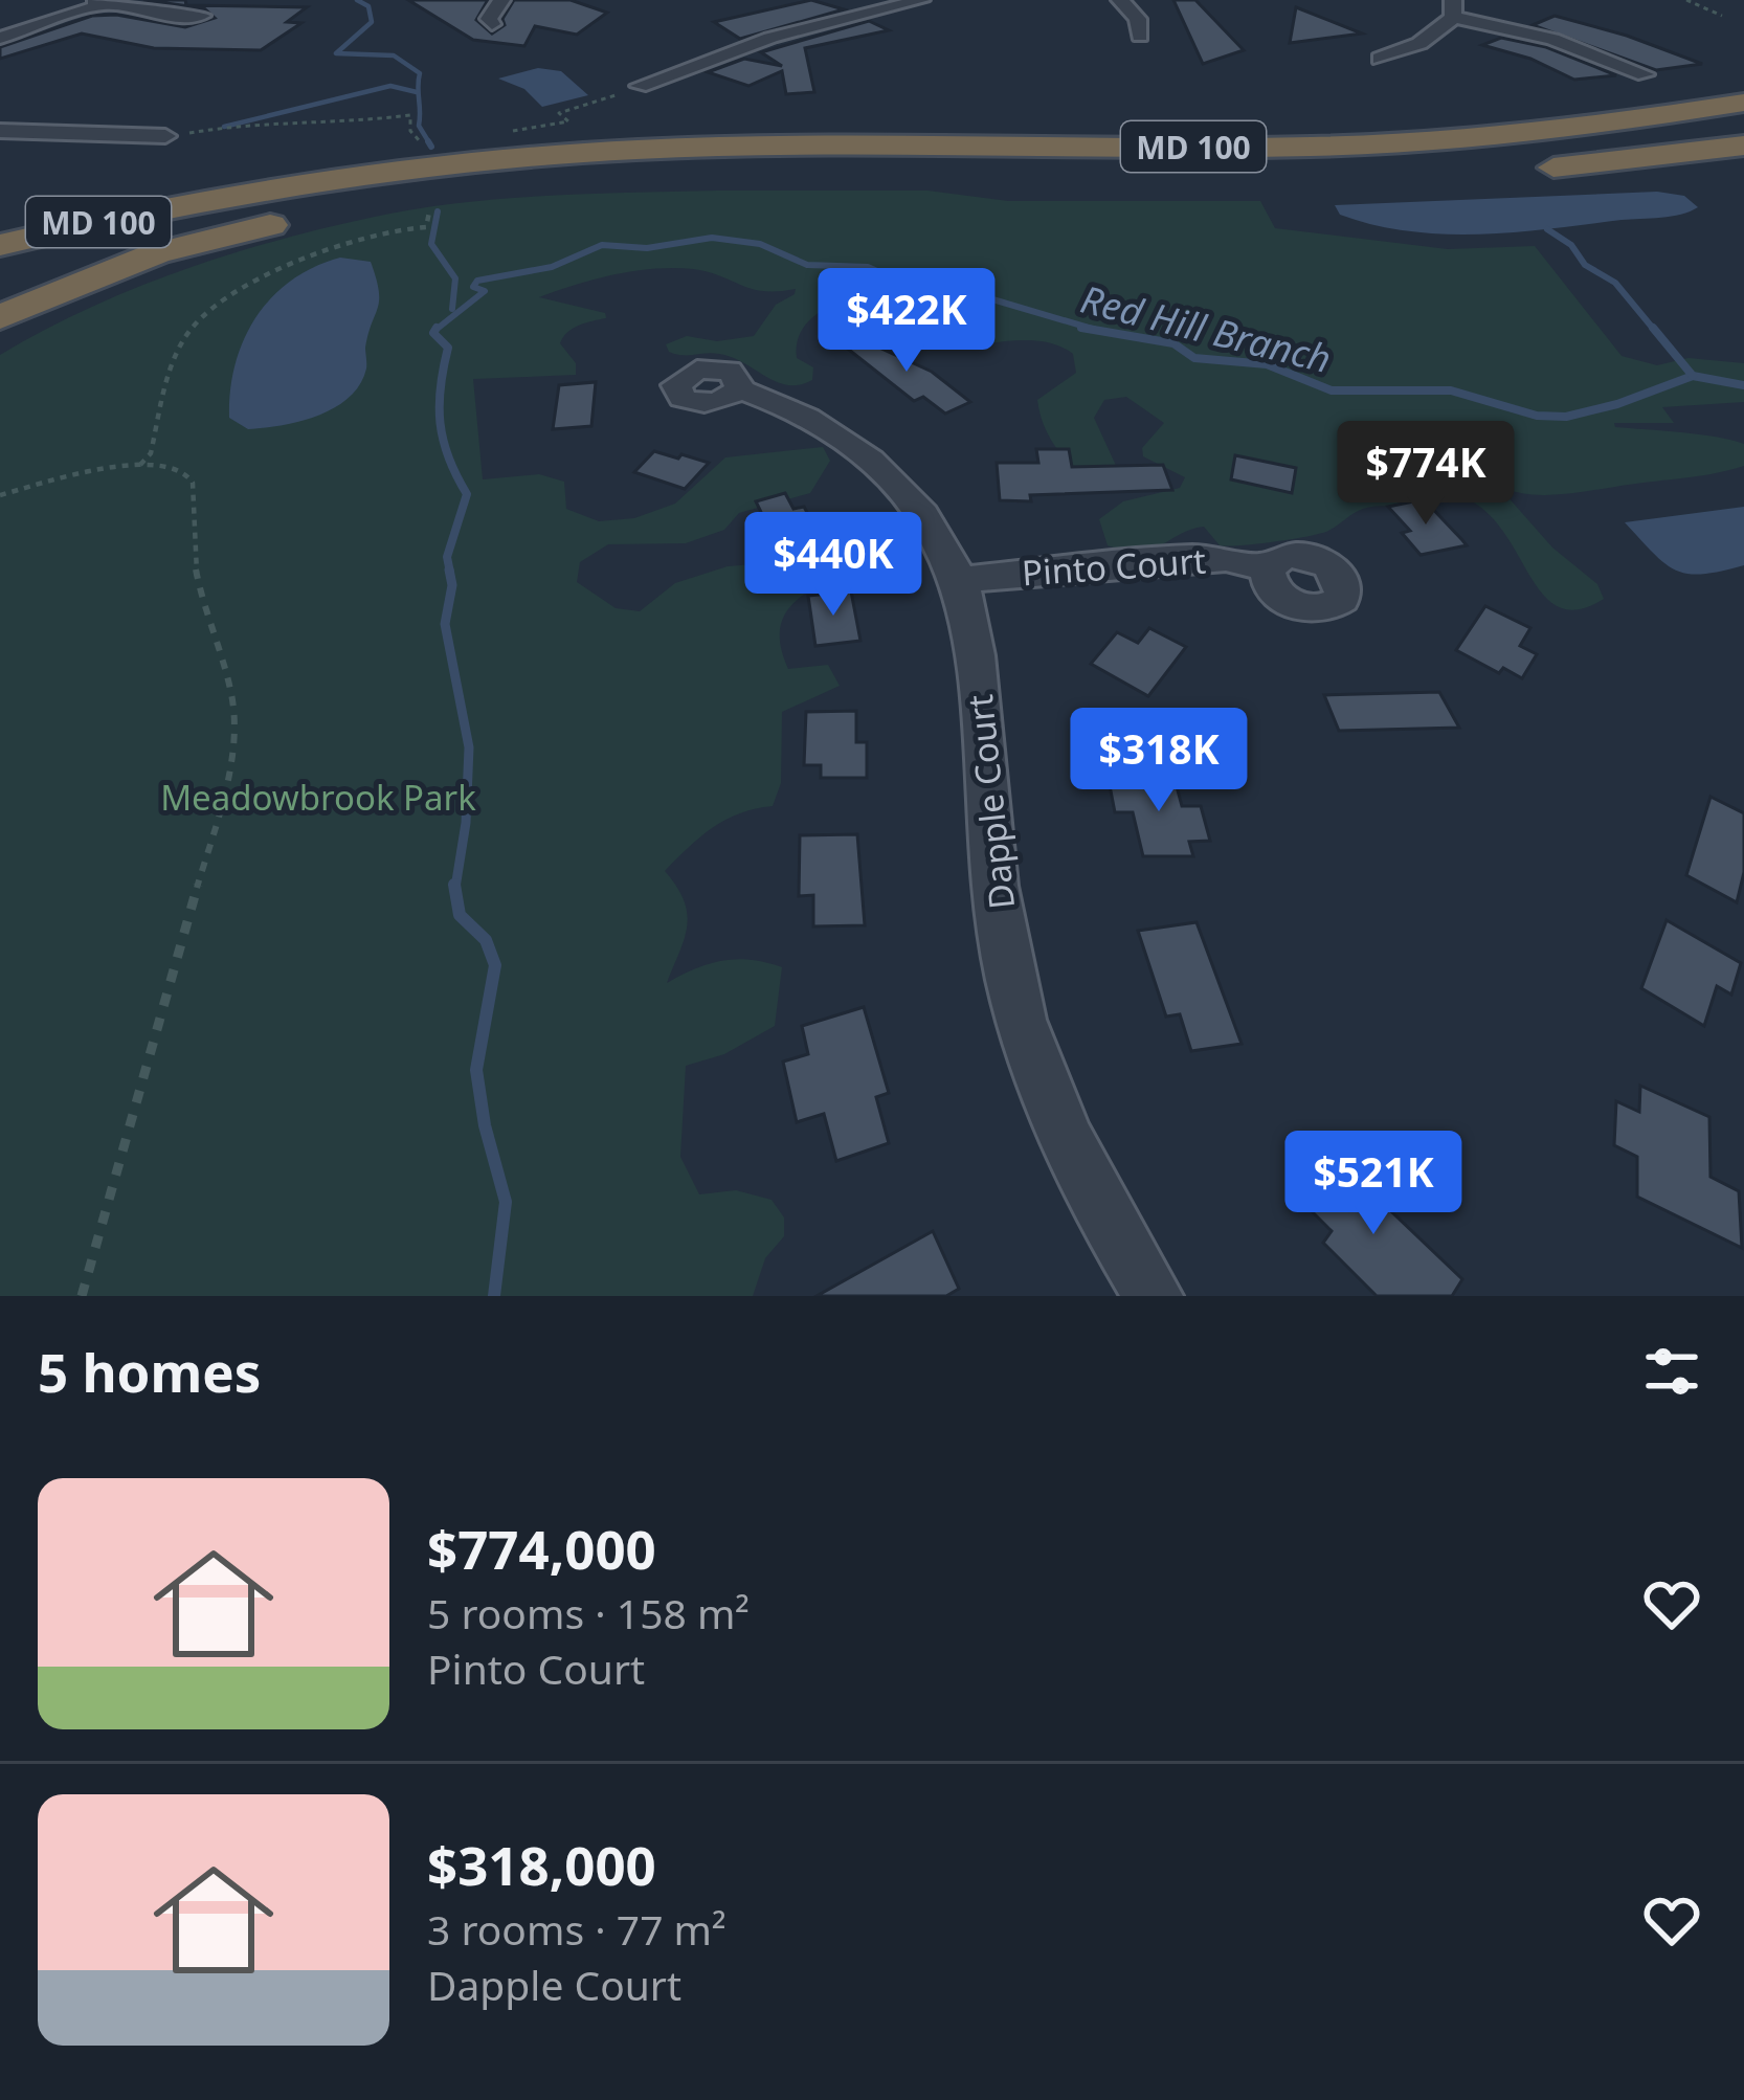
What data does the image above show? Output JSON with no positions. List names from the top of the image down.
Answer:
{
  "streets": {
    "highway": ["MD 100"],
    "street": ["Pinto Court", "Dapple Court"]
  },
  "crossings": [
    ["Pinto Court", "Dapple Court"]
  ],
  "water": ["Red Hill Branch"],
  "parks": ["Meadowbrook Park"],
  "page": {
    "price": [
      "$422K",
      "$774K",
      "$440K",
      "$318K",
      "$521K"
    ],
    "heading": "5 homes",
    "list": [
      {
        "name": "$774,000",
        "note": "5 rooms · 158 m² · Pinto Court"
      },
      {
        "name": "$318,000",
        "note": "3 rooms · 77 m² · Dapple Court"
      }
    ]
  }
}
